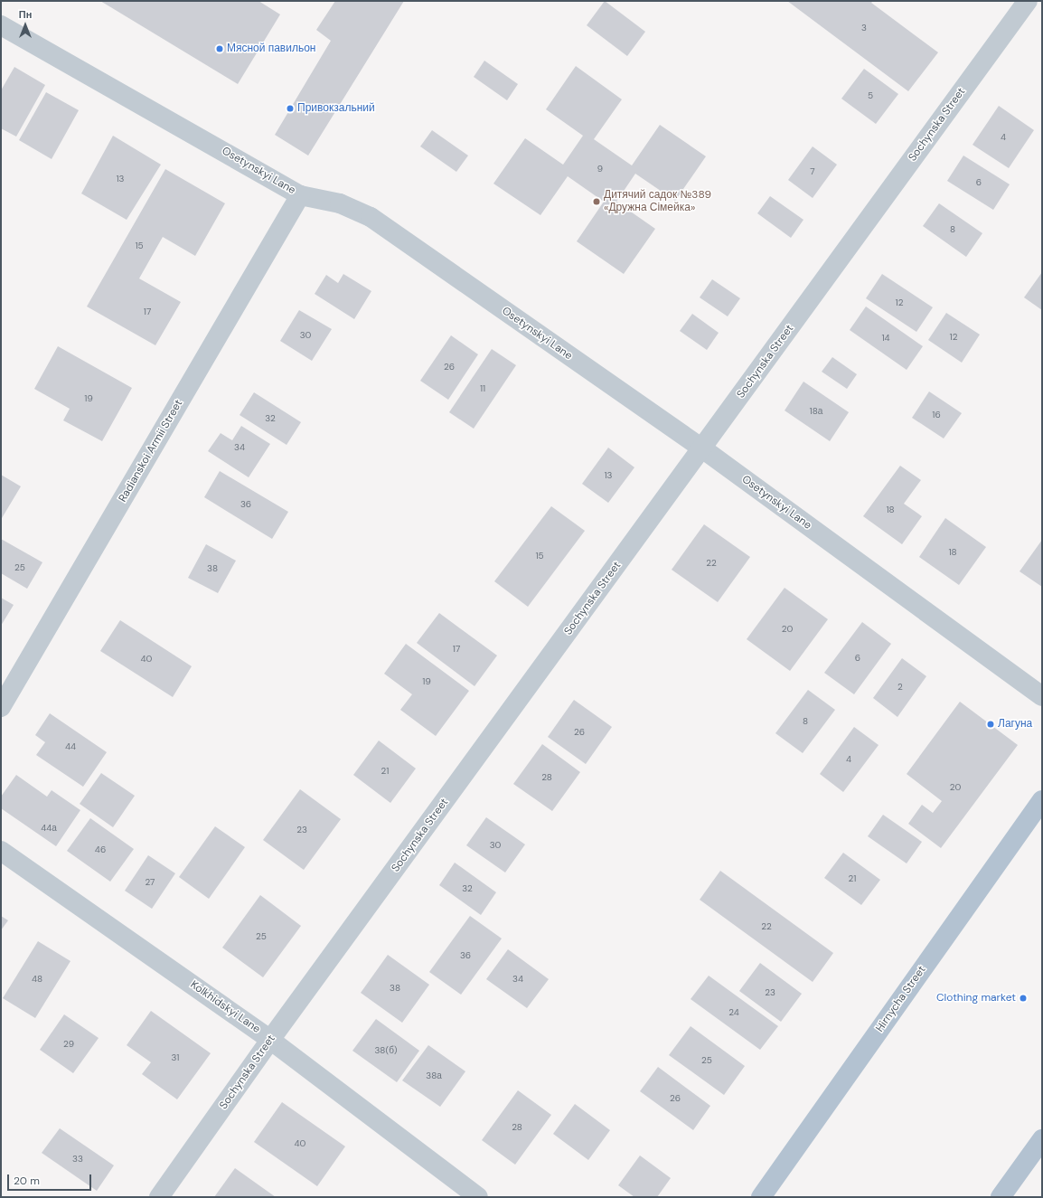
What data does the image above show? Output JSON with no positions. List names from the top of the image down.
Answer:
{
  "streets": {
    "main road": ["Hirnycha Street"],
    "street": [
      "Sochynska Street",
      "Osetynskyi Lane",
      "Radianskoi Armii Street",
      "Kolkhidskyi Lane"
    ]
  },
  "crossings": [
    ["Sochynska Street", "Osetynskyi Lane"],
    ["Sochynska Street", "Kolkhidskyi Lane"],
    ["Osetynskyi Lane", "Radianskoi Armii Street"]
  ],
  "places": [
    "Мясной павильон",
    "Привокзальний",
    "Дитячий садок №389 «Дружна Сімейка»",
    "Лагуна",
    "Clothing market"
  ],
  "house_numbers": [
    "3",
    "5",
    "4",
    "9",
    "7",
    "13",
    "6",
    "8",
    "15",
    "12",
    "17",
    "30",
    "12",
    "14",
    "26",
    "11",
    "19",
    "18а",
    "16",
    "32",
    "34",
    "13",
    "36",
    "18",
    "18",
    "15",
    "22",
    "25",
    "38",
    "20",
    "17",
    "6",
    "40",
    "19",
    "2",
    "8",
    "26",
    "44",
    "4",
    "21",
    "28",
    "20",
    "44а",
    "23",
    "30",
    "46",
    "21",
    "27",
    "32",
    "22",
    "25",
    "36",
    "48",
    "34",
    "38",
    "23",
    "24",
    "29",
    "38(б)",
    "31",
    "25",
    "38а",
    "26",
    "28",
    "40",
    "33"
  ],
  "scale_bar": "20 m",
  "north": "top"
}
